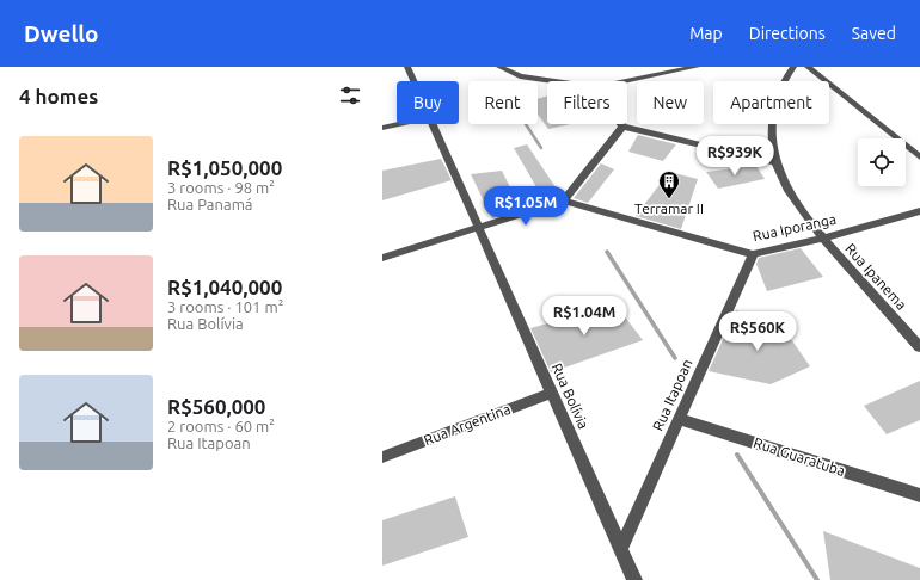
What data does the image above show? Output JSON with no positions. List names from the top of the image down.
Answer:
{
  "streets": {
    "street": [
      "Rua Iporanga",
      "Rua Ipanema",
      "Rua Itapoan",
      "Rua Bolívia",
      "Rua Argentina",
      "Rua Guaratuba"
    ]
  },
  "crossings": [
    ["Rua Iporanga", "Rua Ipanema"],
    ["Rua Iporanga", "Rua Itapoan"],
    ["Rua Itapoan", "Rua Bolívia"],
    ["Rua Itapoan", "Rua Guaratuba"],
    ["Rua Bolívia", "Rua Argentina"]
  ],
  "places": {
    "building": ["Terramar II"]
  },
  "page": {
    "header": "Dwello",
    "nav": ["Map", "Directions", "Saved"],
    "heading": "4 homes",
    "chip": [
      "Buy",
      "Rent",
      "Filters",
      "New",
      "Apartment"
    ],
    "list": [
      {
        "name": "R$1,050,000",
        "note": "3 rooms · 98 m² · Rua Panamá"
      },
      {
        "name": "R$1,040,000",
        "note": "3 rooms · 101 m² · Rua Bolívia"
      },
      {
        "name": "R$560,000",
        "note": "2 rooms · 60 m² · Rua Itapoan"
      }
    ],
    "price": [
      "R$939K",
      "R$1.05M",
      "R$1.04M",
      "R$560K"
    ]
  }
}
